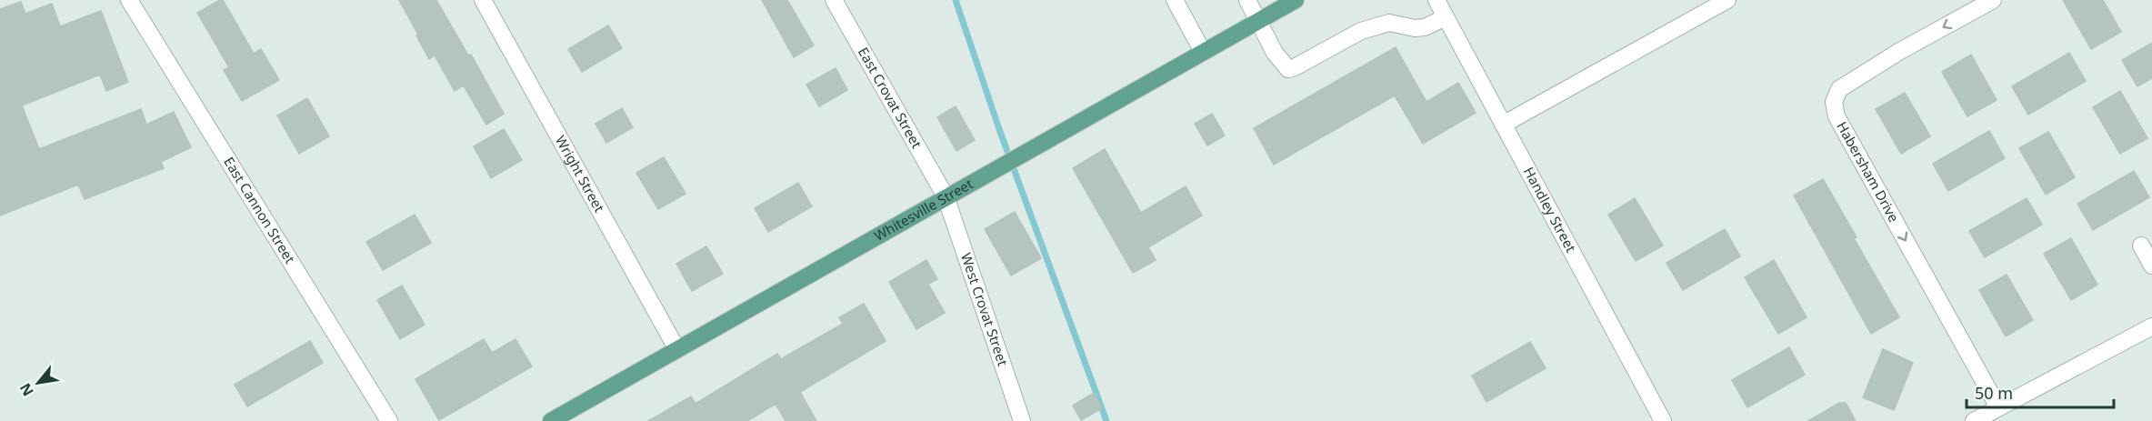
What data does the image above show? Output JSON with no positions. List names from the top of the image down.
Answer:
{
  "streets": {
    "main road": ["Whitesville Street"],
    "street": [
      "East Crovat Street",
      "Habersham Drive",
      "Wright Street",
      "East Cannon Street",
      "Handley Street",
      "West Crovat Street"
    ]
  },
  "crossings": [
    ["East Crovat Street", "Whitesville Street"],
    ["East Crovat Street", "West Crovat Street"],
    ["Wright Street", "Whitesville Street"],
    ["Whitesville Street", "West Crovat Street"]
  ],
  "scale_bar": "50 m",
  "north": "bottom left"
}
